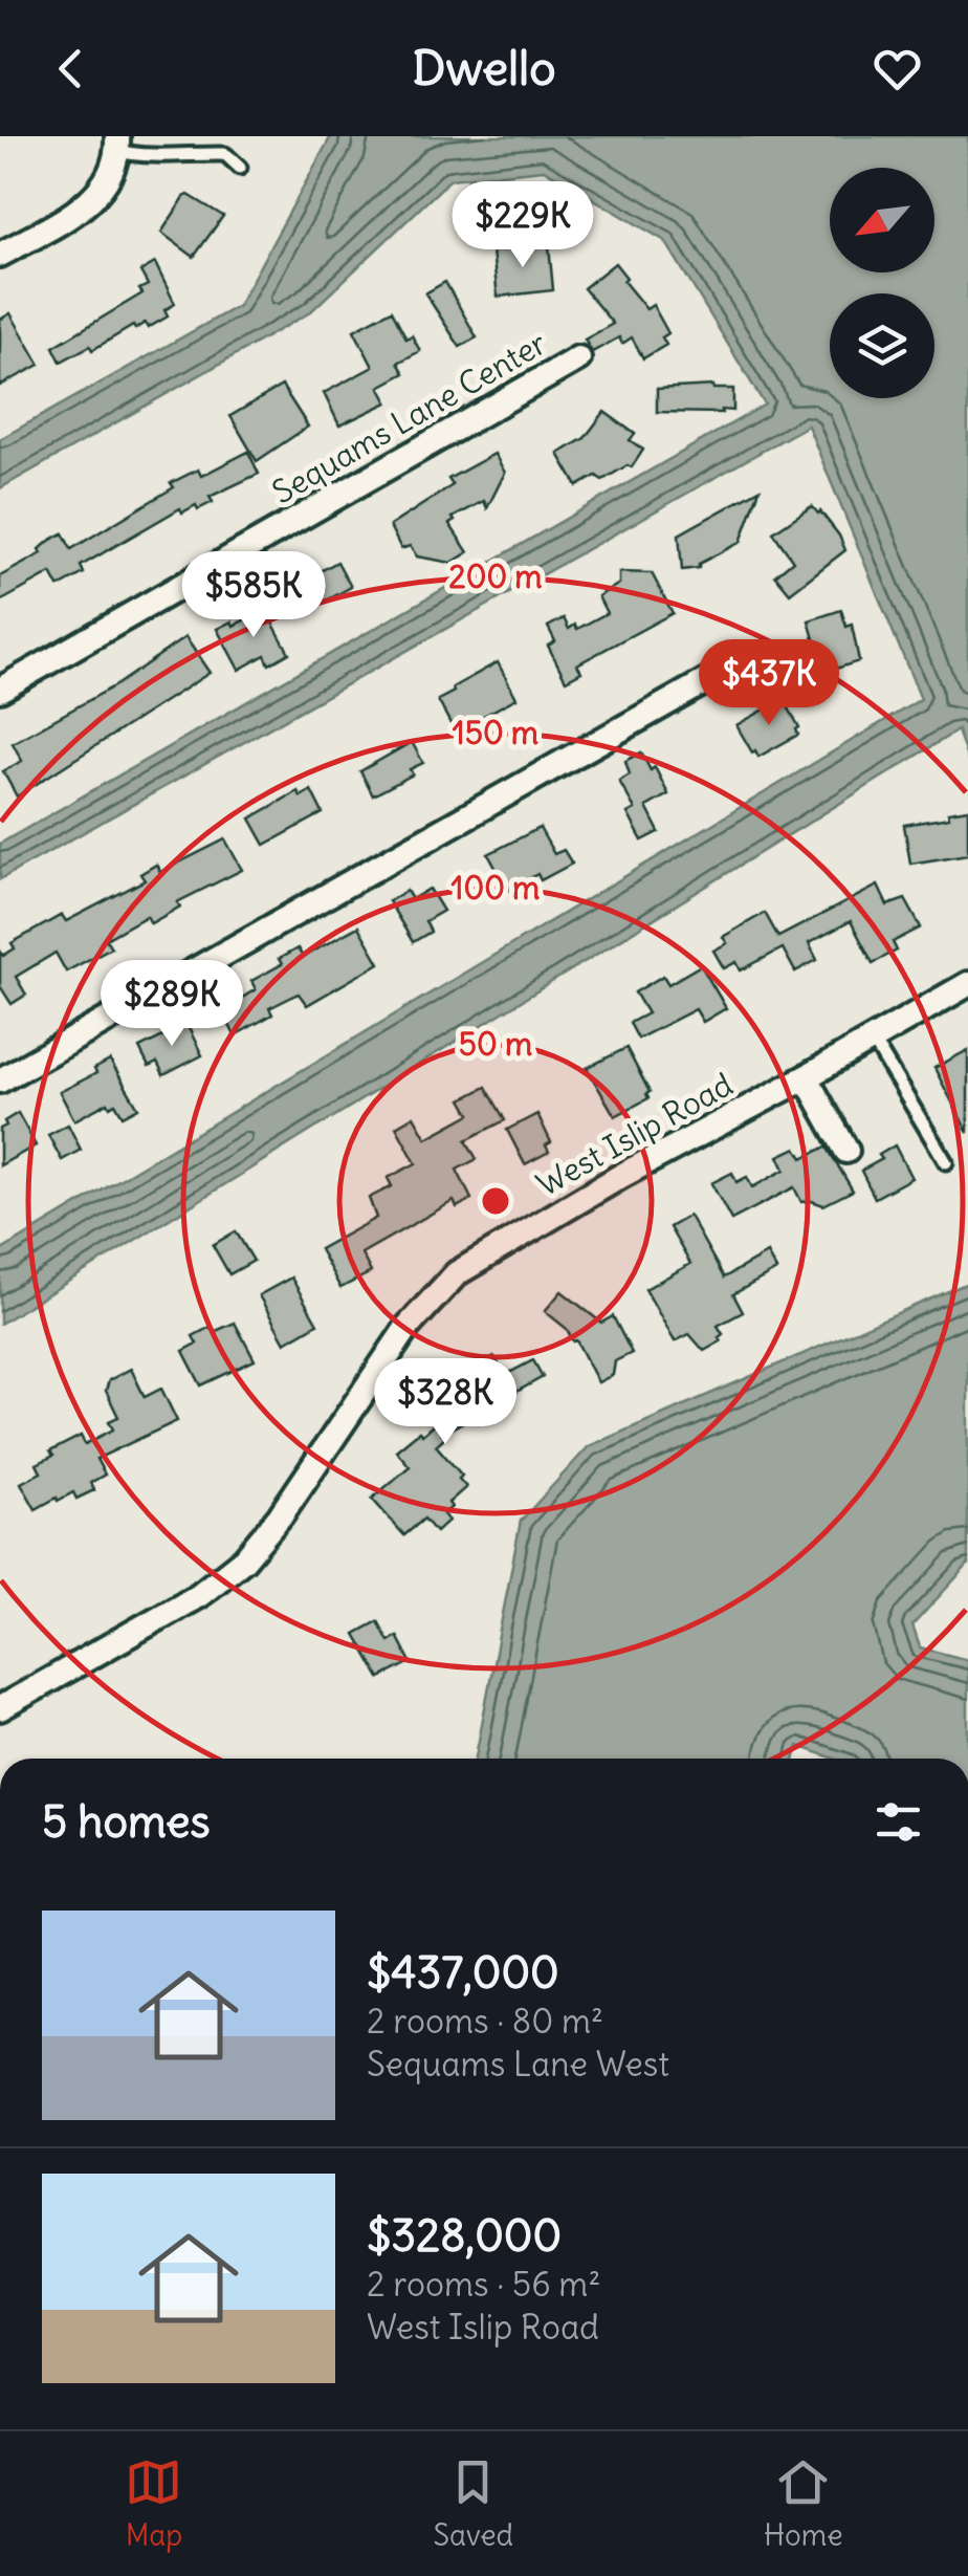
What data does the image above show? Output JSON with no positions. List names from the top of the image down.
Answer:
{
  "streets": {
    "street": ["Sequams Lane Center", "West Islip Road"]
  },
  "north": "bottom left",
  "page": {
    "header": "Dwello",
    "price": [
      "$229K",
      "$585K",
      "$437K",
      "$289K",
      "$328K"
    ],
    "heading": "5 homes",
    "list": [
      {
        "name": "$437,000",
        "note": "2 rooms · 80 m² · Sequams Lane West"
      },
      {
        "name": "$328,000",
        "note": "2 rooms · 56 m² · West Islip Road"
      }
    ],
    "tabs": ["Map", "Saved", "Home"]
  },
  "rings": [
    "200 m",
    "150 m",
    "100 m",
    "50 m"
  ]
}
